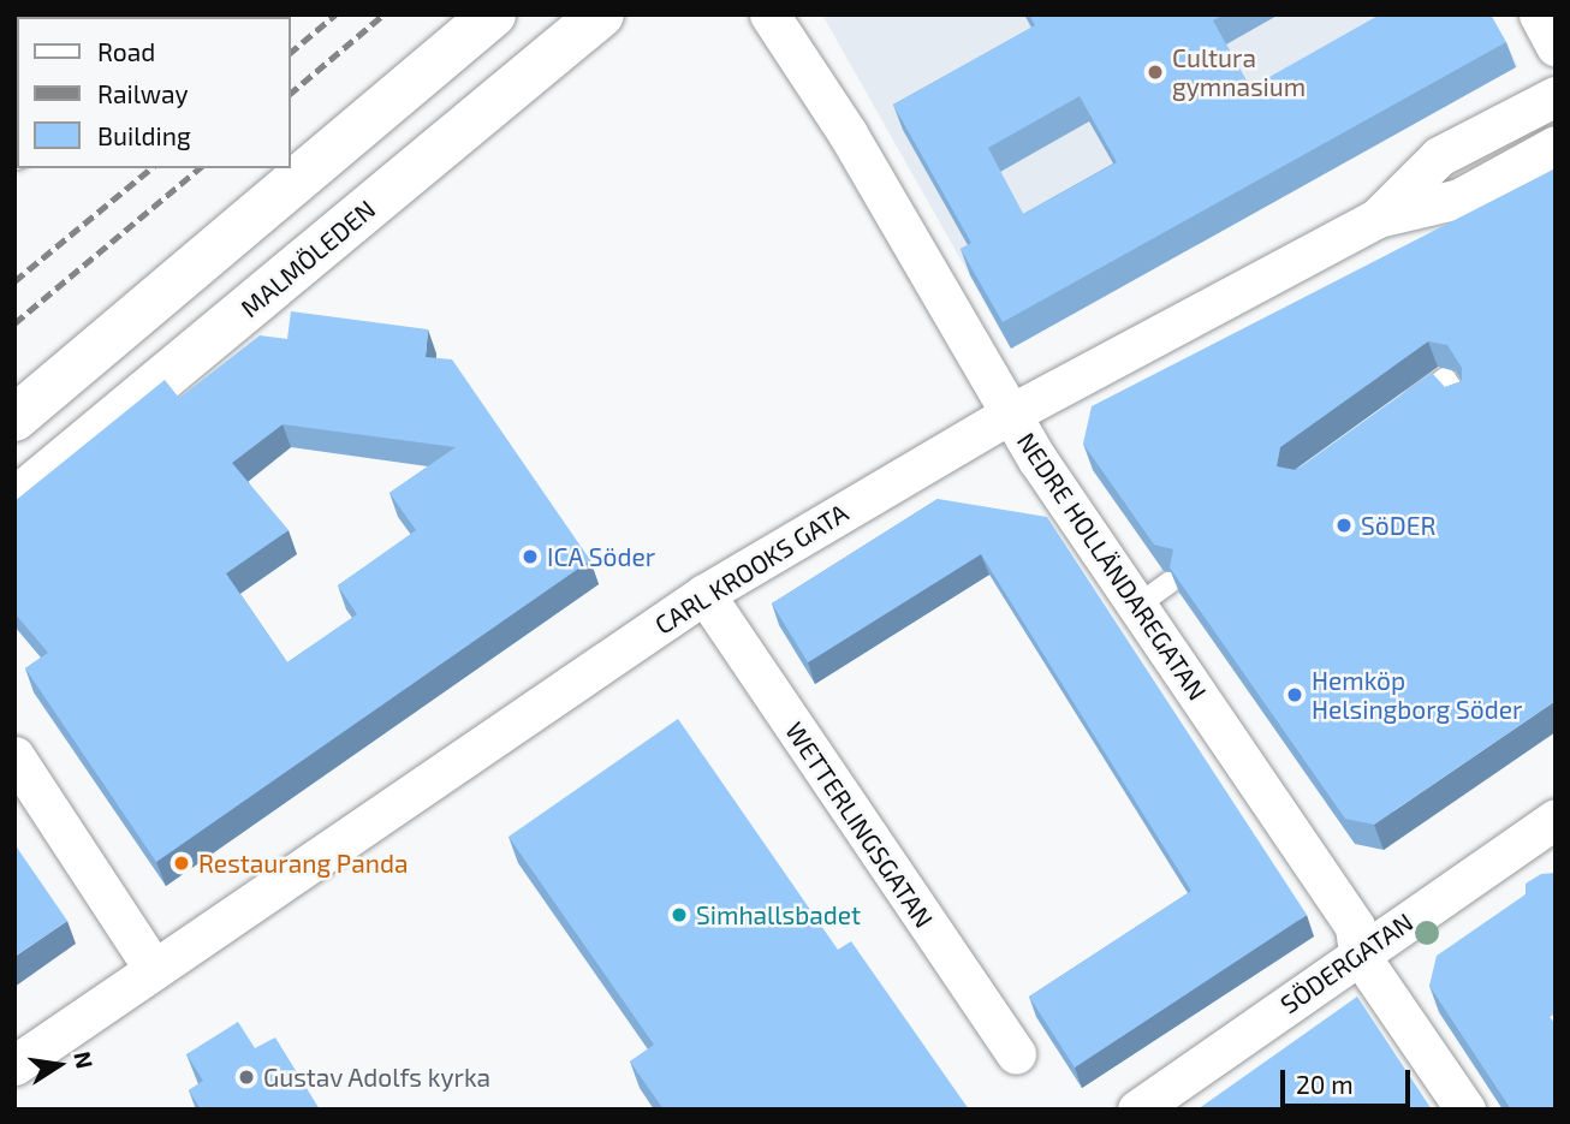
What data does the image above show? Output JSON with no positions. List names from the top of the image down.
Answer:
{
  "streets": {
    "main road": ["MALMÖLEDEN"],
    "street": [
      "NEDRE HOLLÄNDAREGATAN",
      "CARL KROOKS GATA",
      "WETTERLINGSGATAN",
      "SÖDERGATAN"
    ]
  },
  "crossings": [
    ["NEDRE HOLLÄNDAREGATAN", "CARL KROOKS GATA"],
    ["NEDRE HOLLÄNDAREGATAN", "SÖDERGATAN"],
    ["CARL KROOKS GATA", "WETTERLINGSGATAN"]
  ],
  "places": [
    "Cultura gymnasium",
    "SöDER",
    "ICA Söder",
    "Hemköp Helsingborg Söder",
    "Restaurang Panda",
    "Simhallsbadet",
    "Gustav Adolfs kyrka"
  ],
  "legend": ["Road", "Railway", "Building"],
  "scale_bar": "20 m",
  "north": "right"
}
